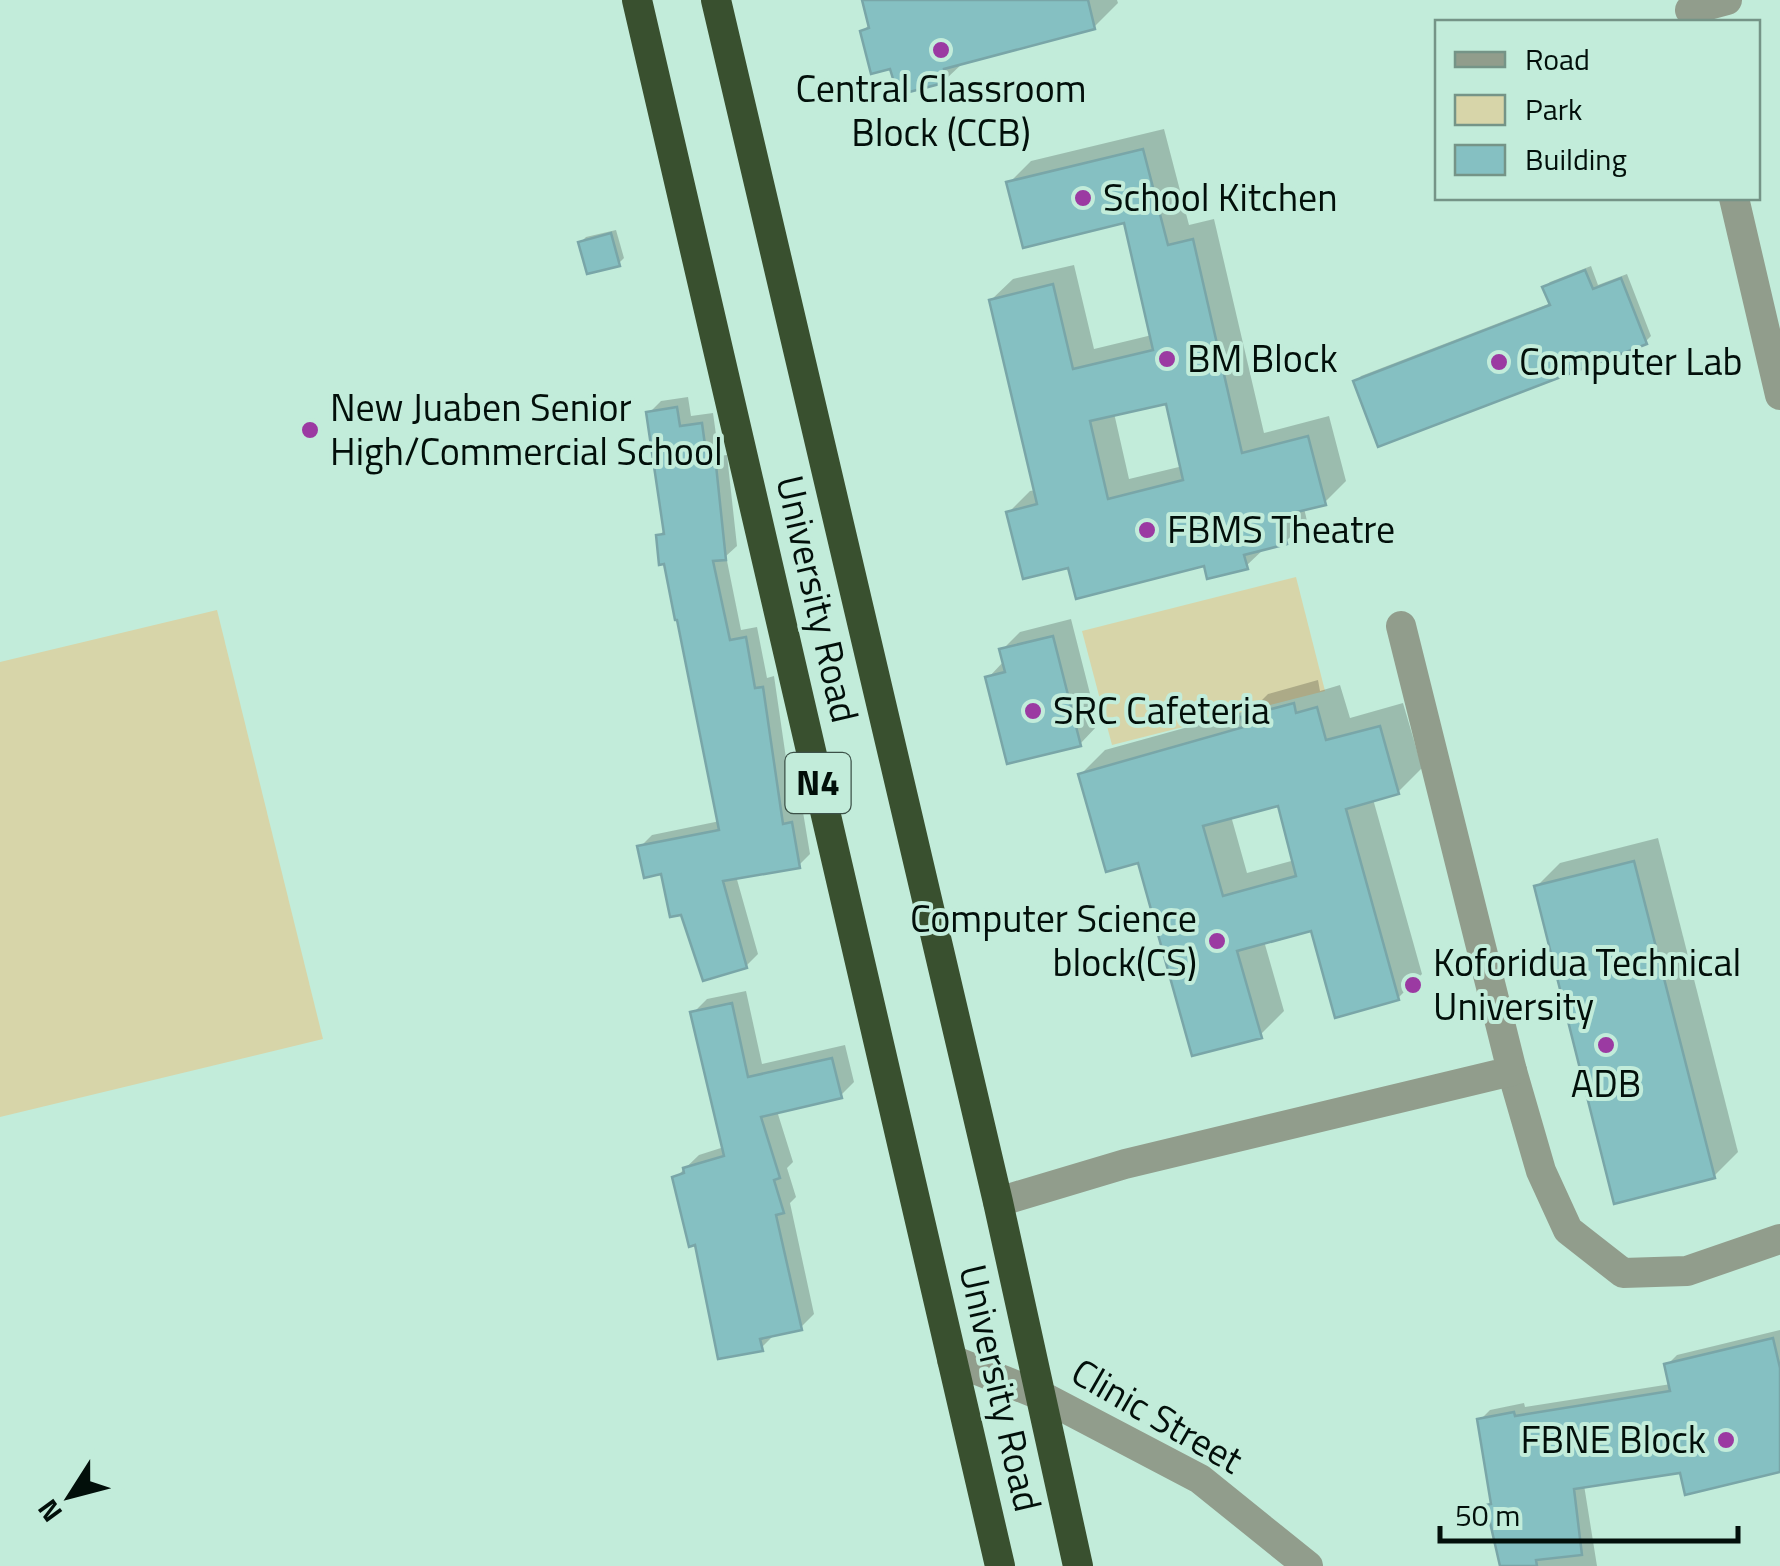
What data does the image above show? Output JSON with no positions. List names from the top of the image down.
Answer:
{
  "streets": {
    "highway": ["University Road", "N4"],
    "street": ["Clinic Street"]
  },
  "crossings": [
    ["University Road", "Clinic Street"]
  ],
  "places": [
    "Central Classroom Block (CCB)",
    "School Kitchen",
    "BM Block",
    "Computer Lab",
    "New Juaben Senior High/Commercial School",
    "FBMS Theatre",
    "SRC Cafeteria",
    "Computer Science block(CS)",
    "Koforidua Technical University",
    "ADB",
    "FBNE Block"
  ],
  "legend": ["Road", "Park", "Building"],
  "scale_bar": "50 m",
  "north": "bottom left"
}
